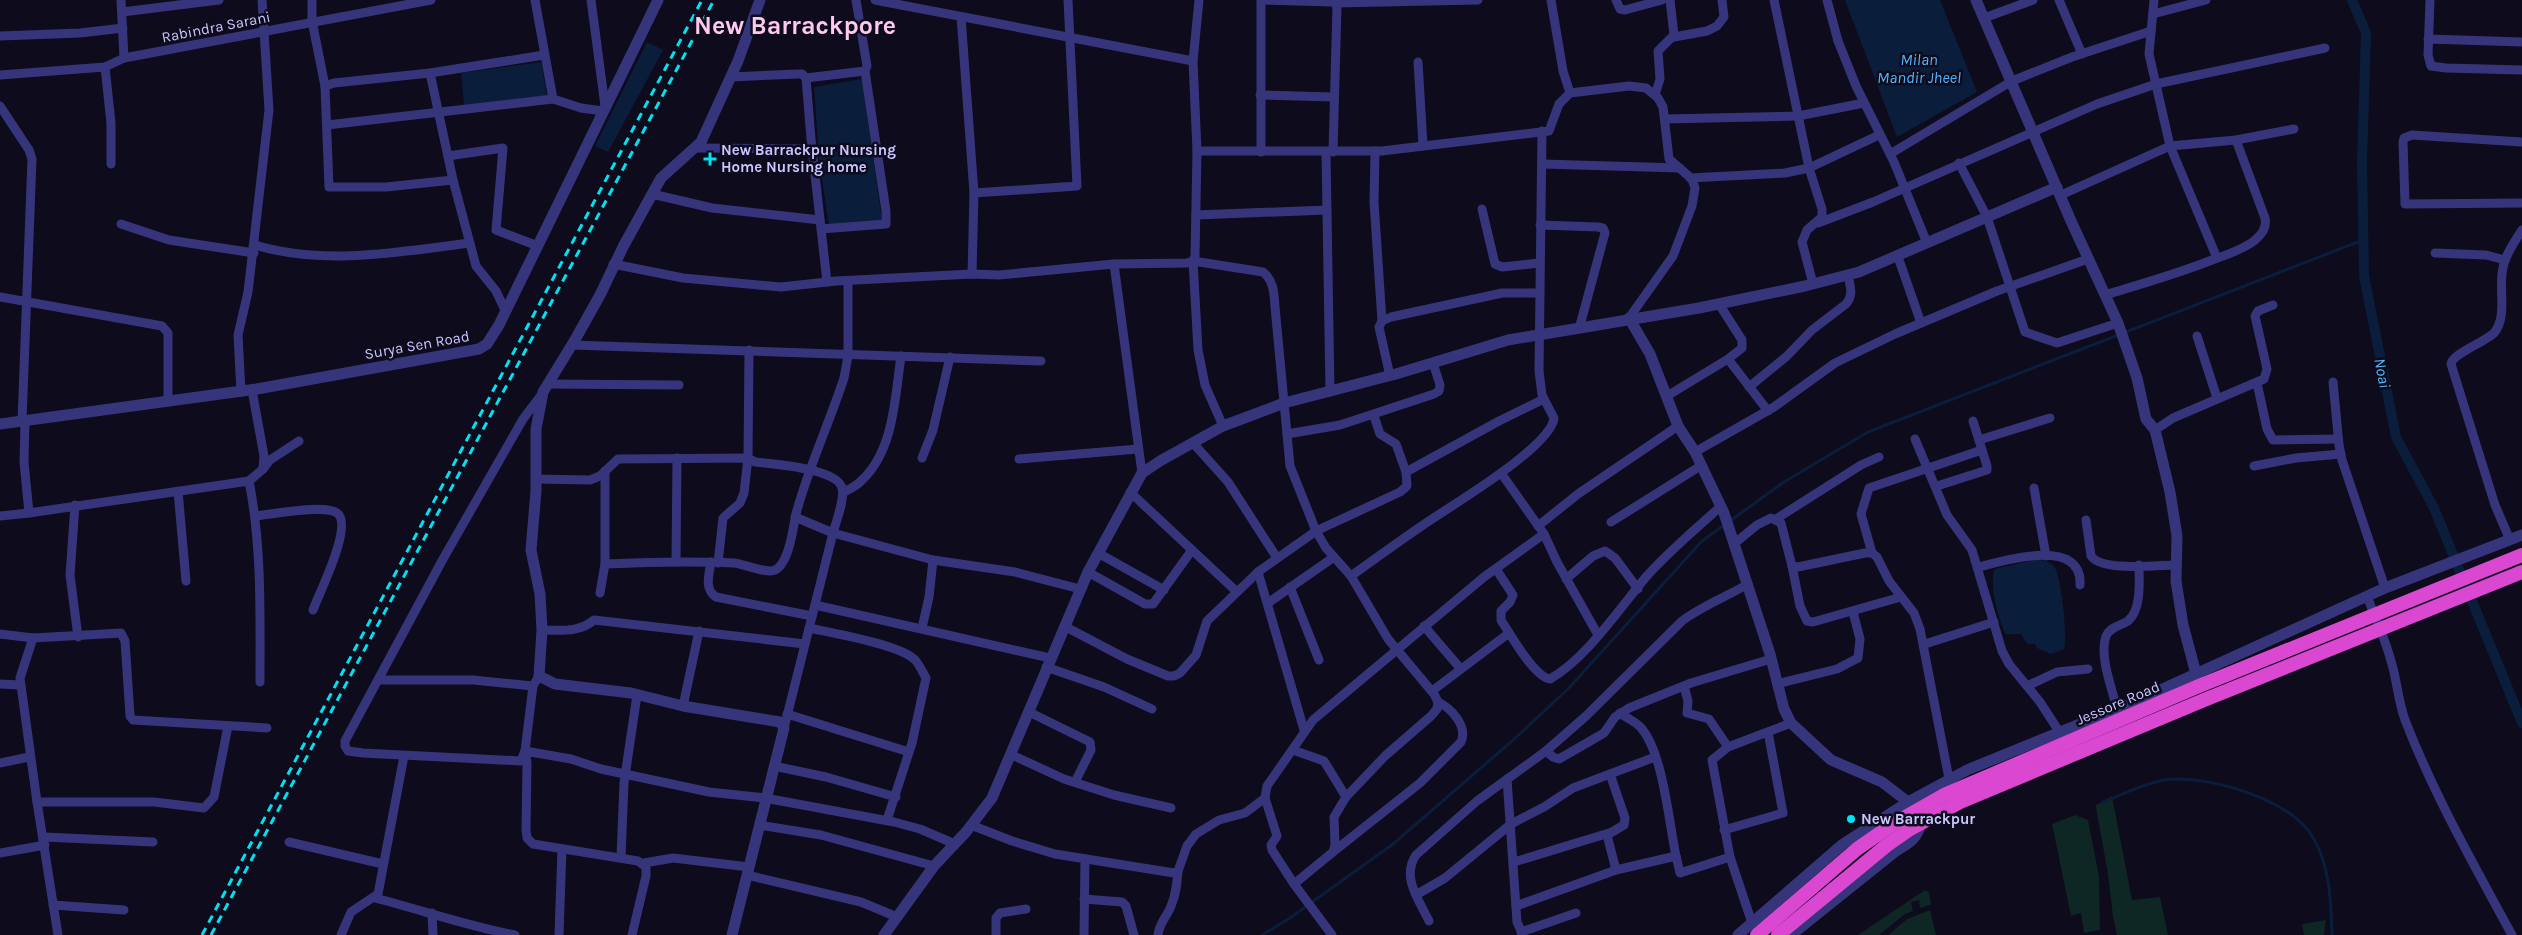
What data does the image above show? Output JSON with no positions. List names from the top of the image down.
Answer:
{
  "streets": {
    "highway": ["Jessore Road"],
    "street": ["Rabindra Sarani", "Surya Sen Road"]
  },
  "districts": ["New Barrackpore"],
  "water": ["Milan Mandir Jheel", "Noai"],
  "places": {
    "health": ["New Barrackpur Nursing Home Nursing home"],
    "other": ["New Barrackpur"]
  }
}
